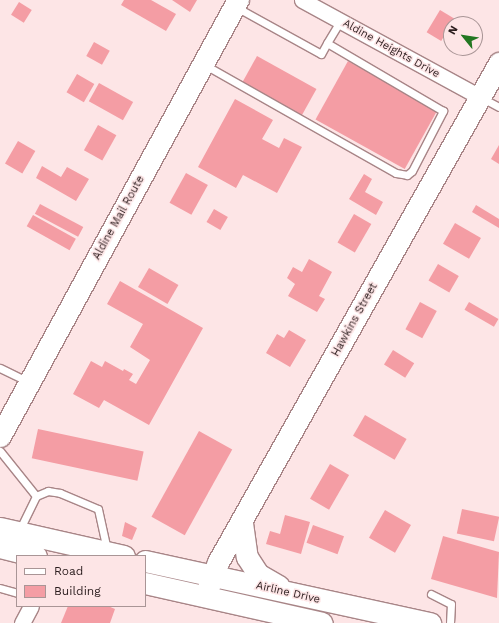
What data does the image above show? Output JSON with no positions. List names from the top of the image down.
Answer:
{
  "streets": {
    "main road": ["Aldine Mail Route", "Hawkins Street", "Airline Drive"],
    "street": ["Aldine Heights Drive"]
  },
  "crossings": [
    ["Aldine Heights Drive", "Hawkins Street"],
    ["Hawkins Street", "Airline Drive"]
  ],
  "legend": ["Road", "Building"],
  "north": "top left"
}
